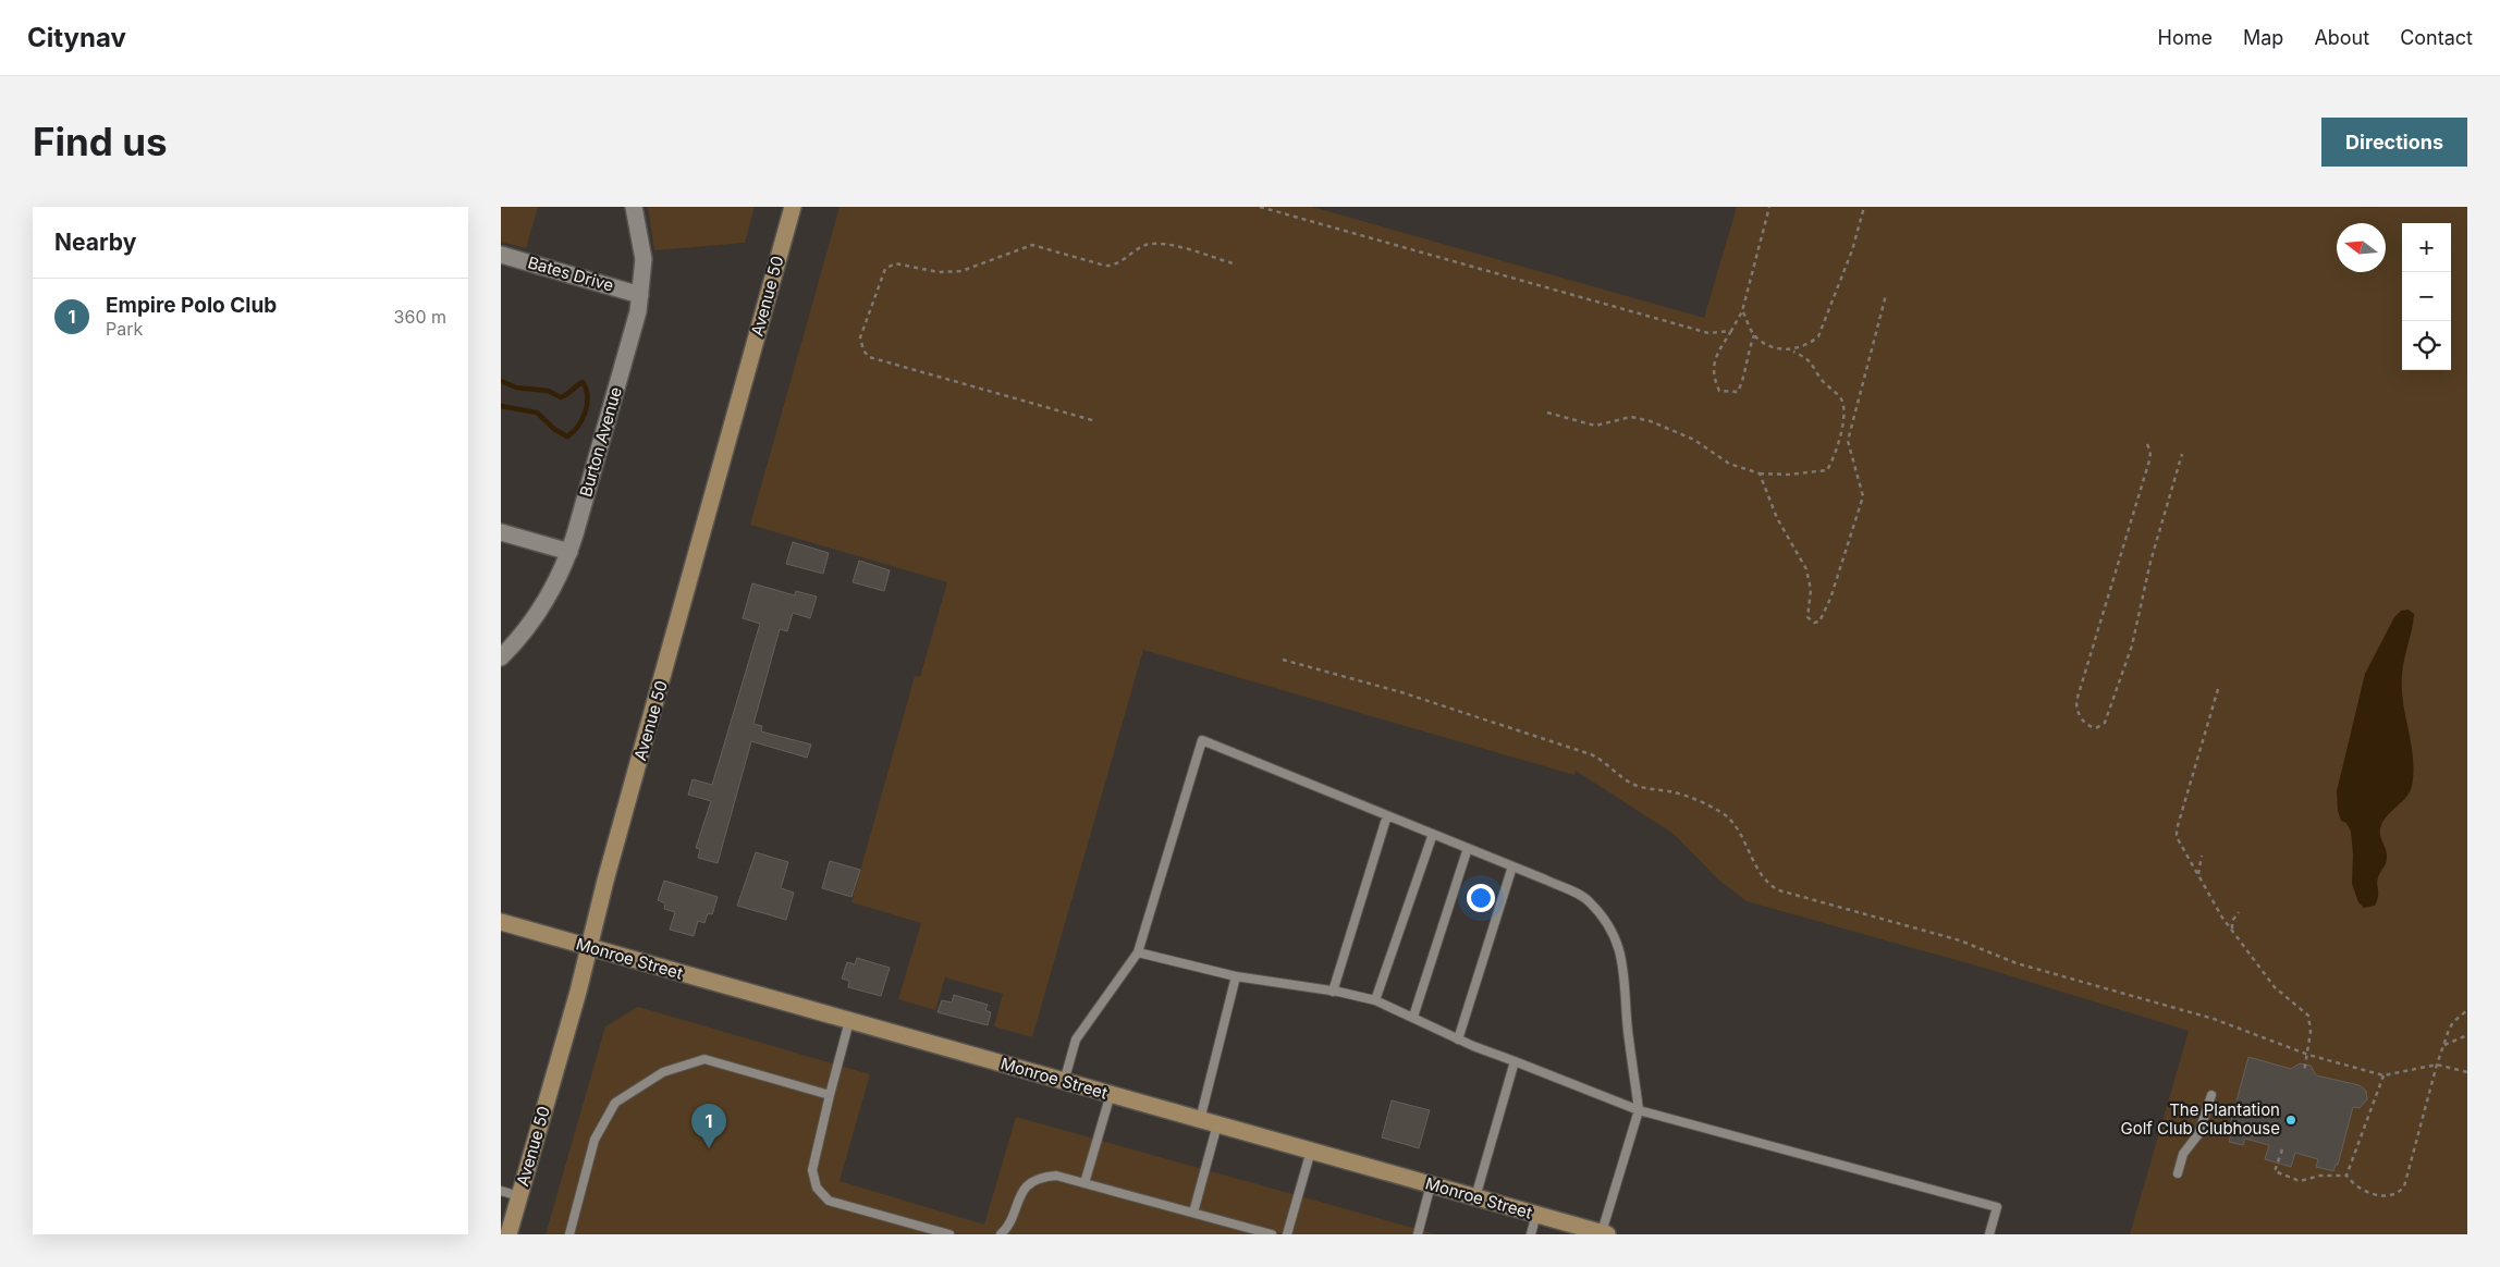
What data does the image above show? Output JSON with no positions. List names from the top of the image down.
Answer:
{
  "streets": {
    "main road": ["Avenue 50", "Monroe Street"],
    "street": ["Bates Drive", "Burton Avenue"]
  },
  "crossings": [
    ["Bates Drive", "Burton Avenue"],
    ["Avenue 50", "Monroe Street"]
  ],
  "places": ["The Plantation Golf Club Clubhouse"],
  "north": "left",
  "page": {
    "header": "Citynav",
    "nav": [
      "Home",
      "Map",
      "About",
      "Contact"
    ],
    "buttons": "Directions",
    "title": "Find us",
    "heading": "Nearby",
    "map_buttons": ["+", "−"],
    "list": [
      {
        "mark": "1",
        "name": "Empire Polo Club",
        "note": "Park",
        "value": "360 m"
      }
    ],
    "pins": "1"
  }
}
